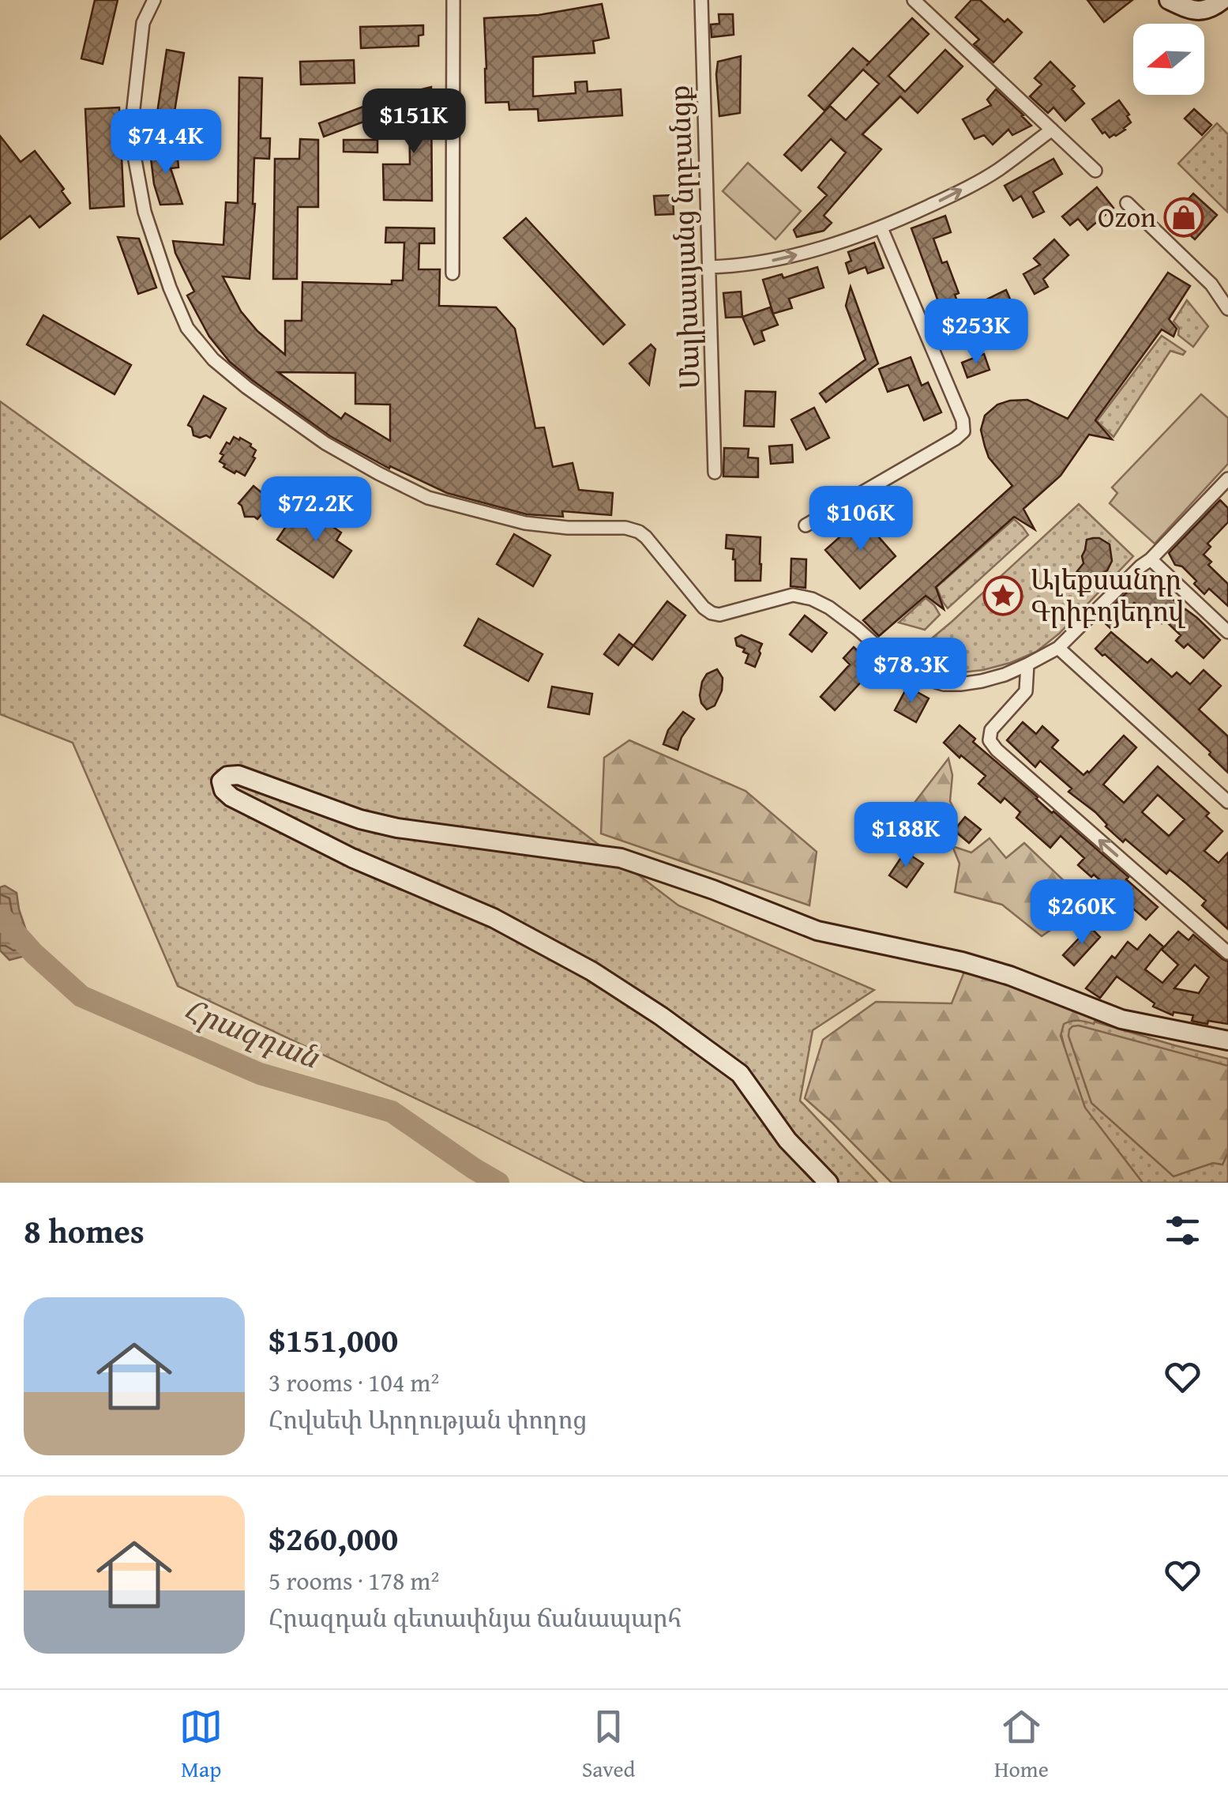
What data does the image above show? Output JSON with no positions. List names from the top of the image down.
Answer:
{
  "streets": {
    "street": ["Մալխասյանց նրբանցք"]
  },
  "water": ["Հրազդան"],
  "places": {
    "shop": ["Ozon"],
    "place": ["Ալեքսանդր Գրիբոյեդով"]
  },
  "north": "left",
  "page": {
    "price": [
      "$151K",
      "$74.4K",
      "$253K",
      "$72.2K",
      "$106K",
      "$78.3K",
      "$188K",
      "$260K"
    ],
    "heading": "8 homes",
    "list": [
      {
        "name": "$151,000",
        "note": "3 rooms · 104 m² · Հովսեփ Արղության փողոց"
      },
      {
        "name": "$260,000",
        "note": "5 rooms · 178 m² · Հրազդան գետափնյա ճանապարհ"
      }
    ],
    "tabs": ["Map", "Saved", "Home"]
  }
}
